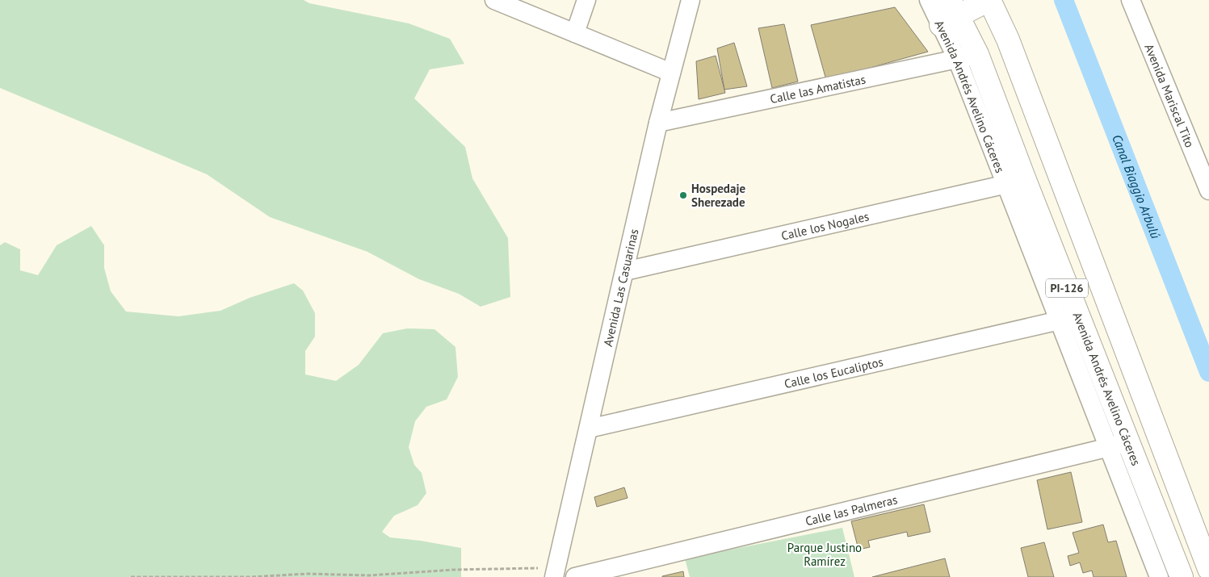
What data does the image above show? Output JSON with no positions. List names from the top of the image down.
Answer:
{
  "streets": {
    "highway": ["Avenida Andrés Avelino Cáceres", "PI-126"],
    "street": [
      "Calle las Amatistas",
      "Avenida Mariscal Tito",
      "Calle los Nogales",
      "Avenida Las Casuarinas",
      "Calle los Eucaliptos",
      "Calle las Palmeras"
    ]
  },
  "crossings": [
    ["Calle las Amatistas", "Avenida Andrés Avelino Cáceres"],
    ["Calle las Amatistas", "Avenida Las Casuarinas"],
    ["Avenida Andrés Avelino Cáceres", "Calle los Nogales"],
    ["Avenida Andrés Avelino Cáceres", "Calle los Eucaliptos"],
    ["Avenida Andrés Avelino Cáceres", "Calle las Palmeras"],
    ["Calle los Nogales", "Avenida Las Casuarinas"],
    ["Avenida Las Casuarinas", "Calle los Eucaliptos"]
  ],
  "water": ["Canal Biaggio Arbulú"],
  "parks": ["Parque Justino Ramírez"],
  "places": ["Hospedaje Sherezade"]
}
